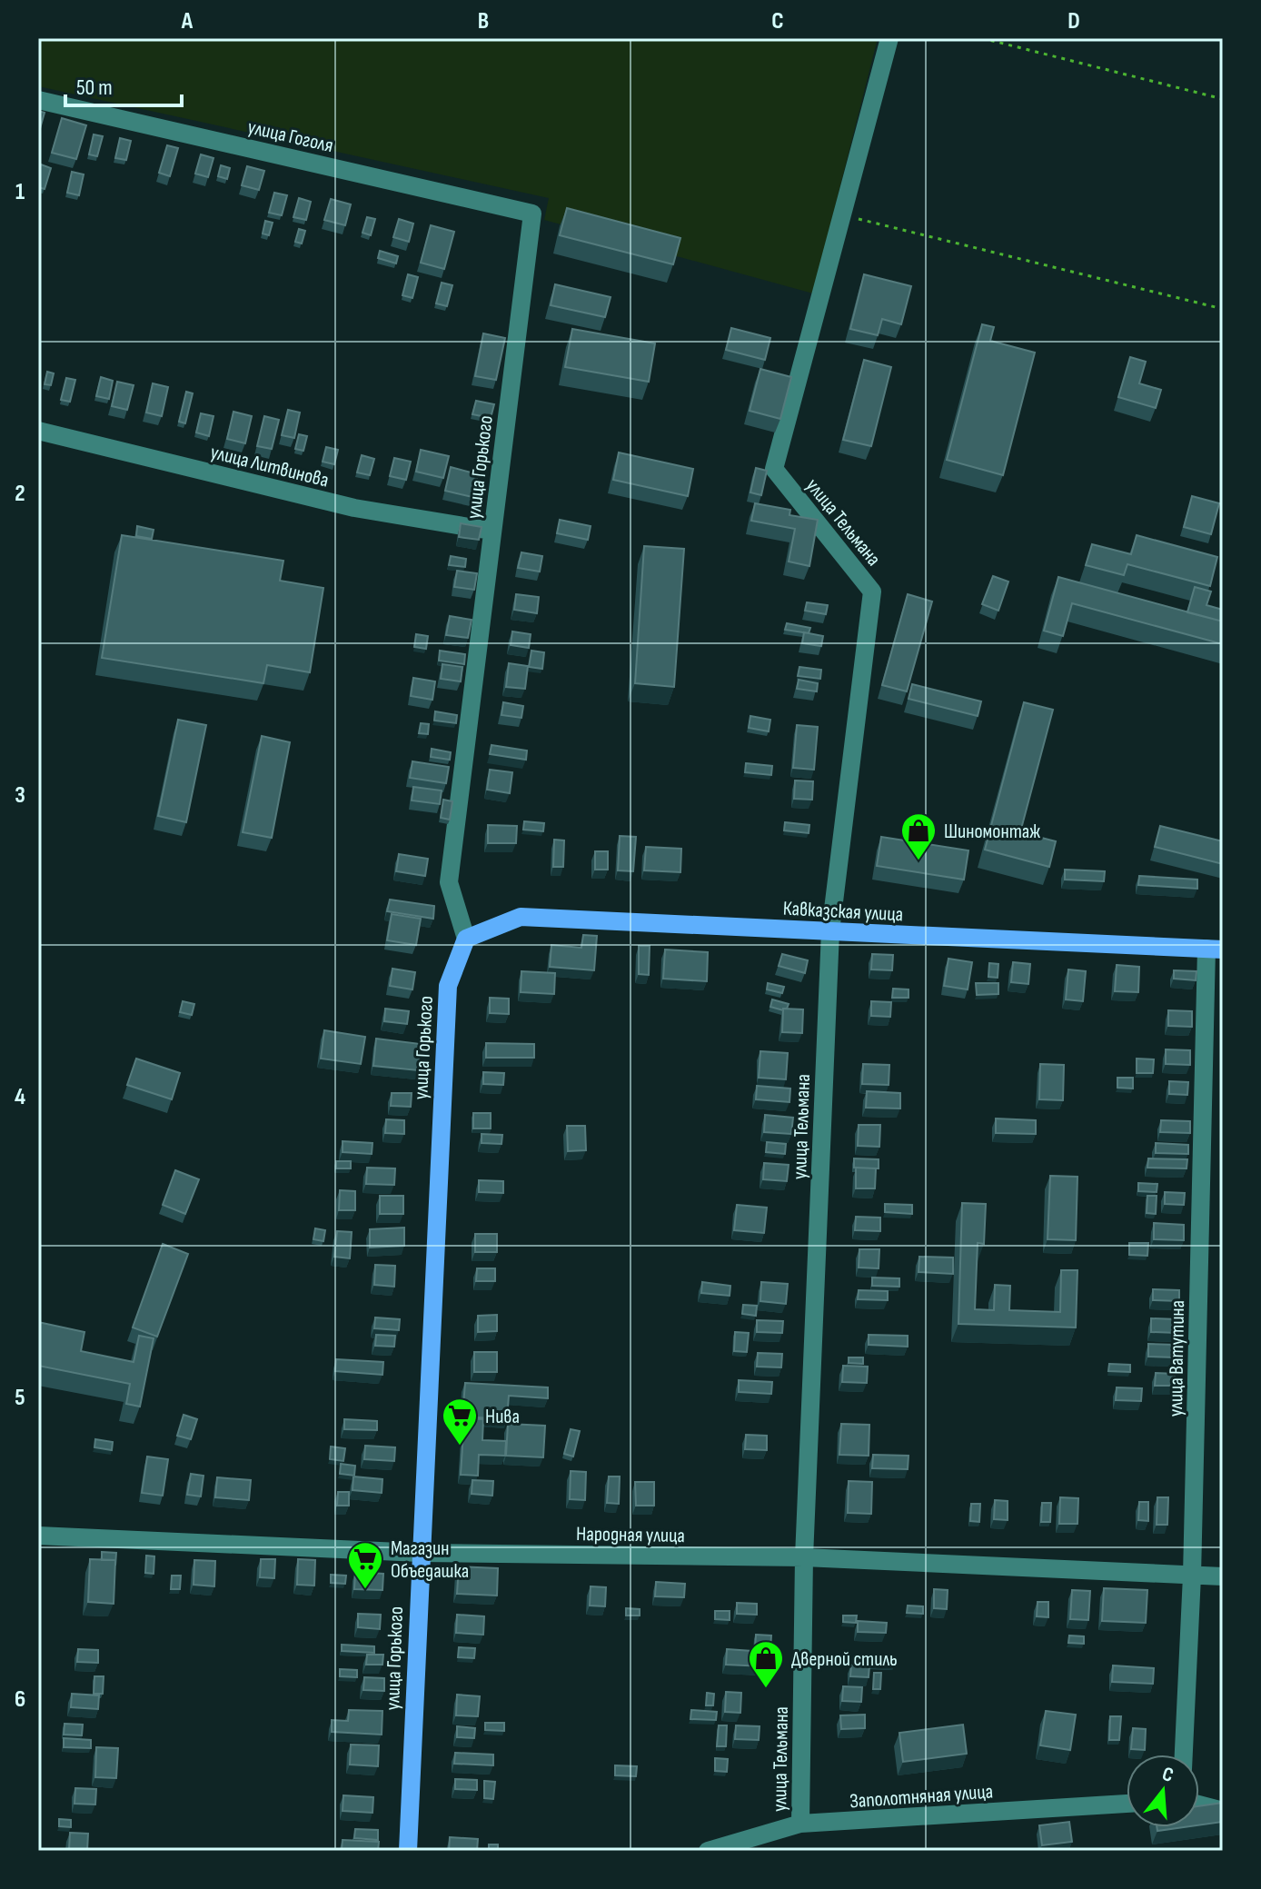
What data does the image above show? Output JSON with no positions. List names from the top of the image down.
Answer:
{
  "streets": {
    "main road": ["улица Горького", "Кавказская улица"],
    "street": [
      "улица Гоголя",
      "улица Литвинова",
      "улица Тельмана",
      "улица Ватутина",
      "Народная улица",
      "Заполотняная улица"
    ]
  },
  "crossings": [
    ["улица Гоголя", "улица Горького"],
    ["улица Литвинова", "улица Горького"],
    ["улица Горького", "Кавказская улица"],
    ["улица Горького", "Народная улица"],
    ["улица Тельмана", "Кавказская улица"],
    ["улица Тельмана", "Народная улица"],
    ["улица Тельмана", "Заполотняная улица"],
    ["Кавказская улица", "улица Ватутина"],
    ["улица Ватутина", "Народная улица"]
  ],
  "places": {
    "shop": ["Шиномонтаж", "Дверной стиль"],
    "supermarket": ["Нива", "Магазин Объедашка"]
  },
  "scale_bar": "50 m",
  "north": "top",
  "grid": {
    "columns": [
      "A",
      "B",
      "C",
      "D"
    ],
    "rows": [
      "1",
      "2",
      "3",
      "4",
      "5",
      "6"
    ]
  }
}
